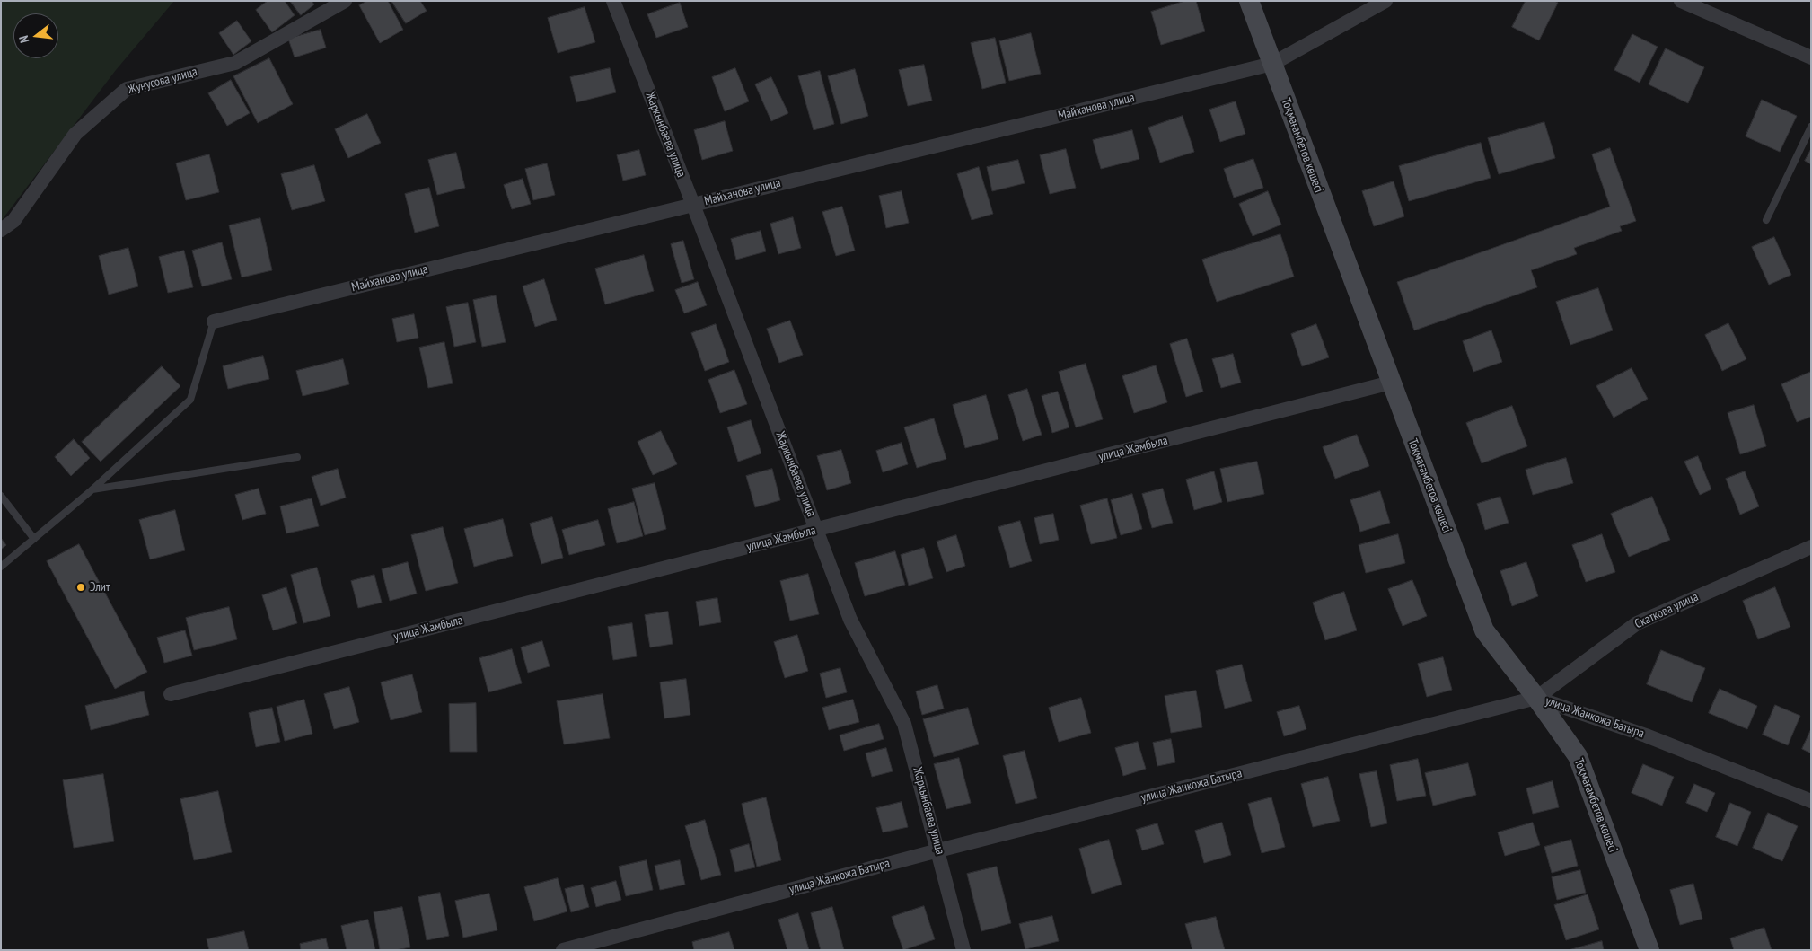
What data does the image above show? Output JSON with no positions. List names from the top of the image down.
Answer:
{
  "streets": {
    "street": [
      "Жунусова улица",
      "Майханова улица",
      "Жаркынбаева улица",
      "Тоқмағамбетов көшесі",
      "улица Жамбыла",
      "Скаткова улица",
      "улица Жанкожа Батыра"
    ]
  },
  "crossings": [
    ["Майханова улица", "Жаркынбаева улица"],
    ["Майханова улица", "Тоқмағамбетов көшесі"],
    ["Жаркынбаева улица", "улица Жамбыла"],
    ["Жаркынбаева улица", "улица Жанкожа Батыра"],
    ["Тоқмағамбетов көшесі", "улица Жамбыла"],
    ["Тоқмағамбетов көшесі", "Скаткова улица"],
    ["Тоқмағамбетов көшесі", "улица Жанкожа Батыра"],
    ["Скаткова улица", "улица Жанкожа Батыра"]
  ],
  "places": ["Элит"],
  "north": "left"
}
